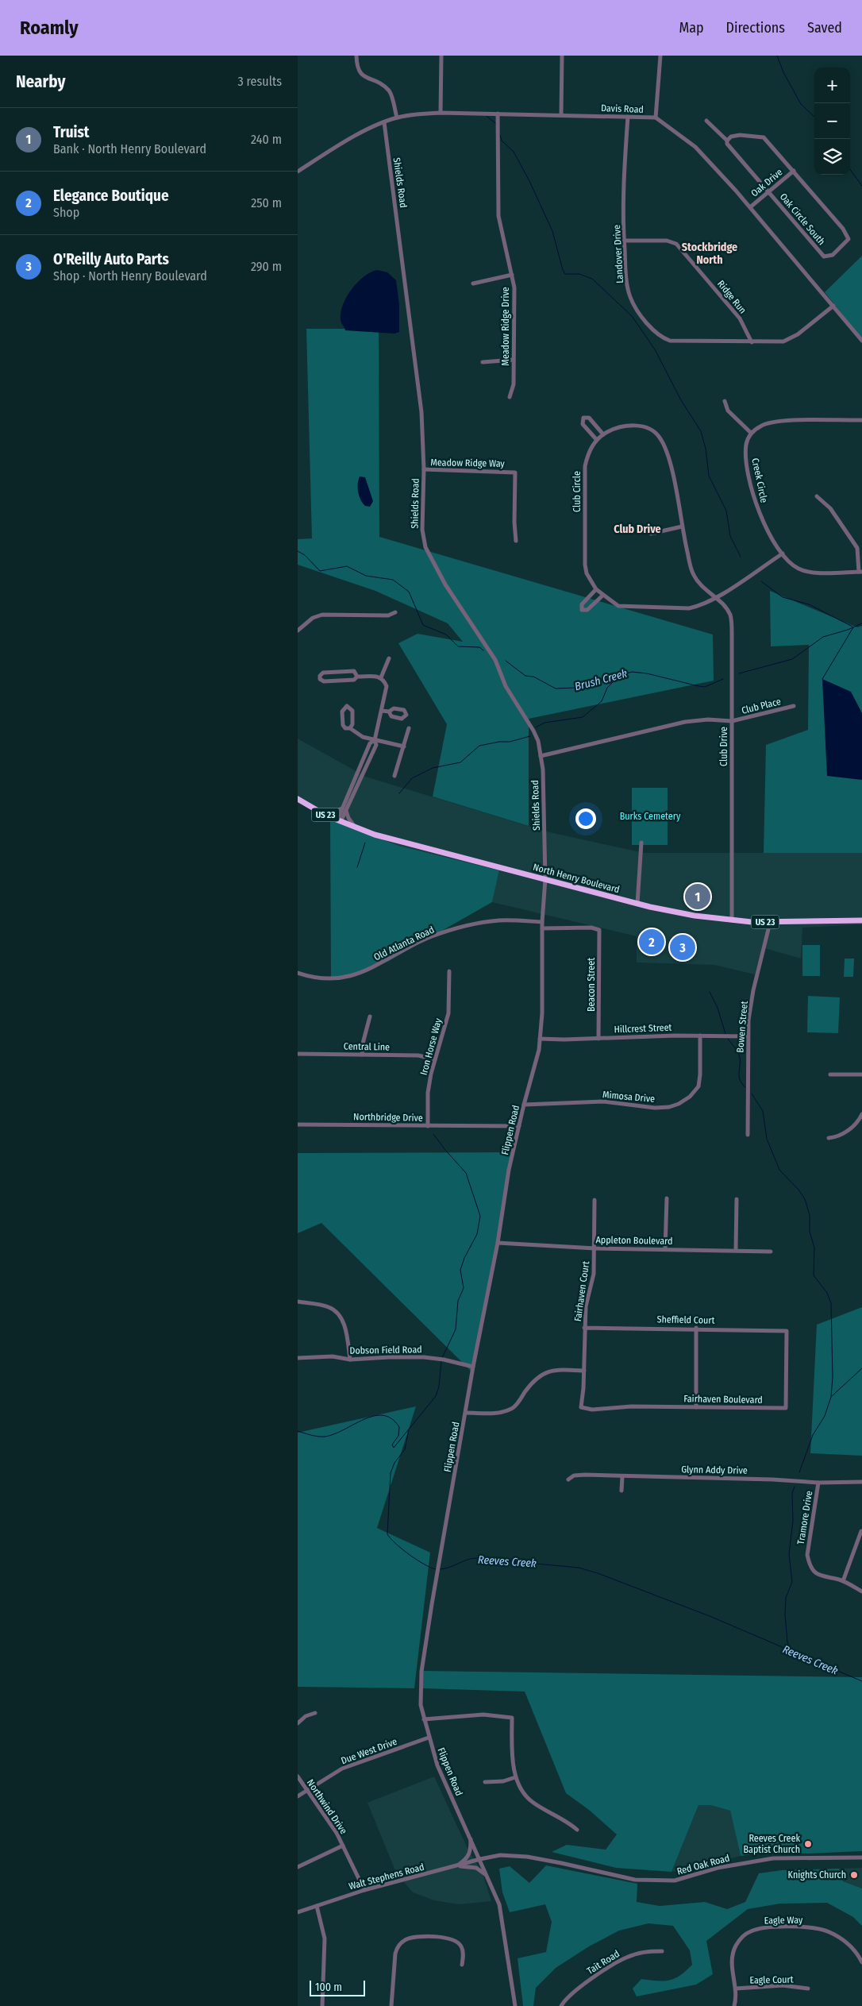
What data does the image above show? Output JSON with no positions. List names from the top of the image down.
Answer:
{
  "streets": {
    "highway": ["US 23", "North Henry Boulevard"],
    "street": [
      "Davis Road",
      "Shields Road",
      "Oak Drive",
      "Oak Circle South",
      "Landover Drive",
      "Ridge Run",
      "Meadow Ridge Drive",
      "Meadow Ridge Way",
      "Creek Circle",
      "Club Circle",
      "Club Place",
      "Club Drive",
      "Old Atlanta Road",
      "Beacon Street",
      "Bowen Street",
      "Hillcrest Street",
      "Central Line",
      "Iron Horse Way",
      "Mimosa Drive",
      "Northbridge Drive",
      "Flippen Road",
      "Appleton Boulevard",
      "Fairhaven Court",
      "Sheffield Court",
      "Dobson Field Road",
      "Fairhaven Boulevard",
      "Glynn Addy Drive",
      "Tramore Drive",
      "Due West Drive",
      "Northwind Drive",
      "Red Oak Road",
      "Walt Stephens Road",
      "Eagle Way",
      "Tait Road",
      "Eagle Court"
    ]
  },
  "crossings": [
    ["Davis Road", "Shields Road"],
    ["Davis Road", "Oak Drive"],
    ["Davis Road", "Landover Drive"],
    ["Davis Road", "Meadow Ridge Drive"],
    ["Shields Road", "Meadow Ridge Way"],
    ["Shields Road", "Club Drive"],
    ["Shields Road", "North Henry Boulevard"],
    ["Shields Road", "Flippen Road"],
    ["Oak Drive", "Oak Circle South"],
    ["Landover Drive", "Ridge Run"],
    ["Creek Circle", "Club Circle"],
    ["Club Place", "Club Drive"],
    ["Club Drive", "North Henry Boulevard"],
    ["North Henry Boulevard", "Bowen Street"],
    ["North Henry Boulevard", "Flippen Road"],
    ["Old Atlanta Road", "Flippen Road"],
    ["Beacon Street", "Hillcrest Street"],
    ["Beacon Street", "Flippen Road"],
    ["Bowen Street", "Hillcrest Street"],
    ["Hillcrest Street", "Mimosa Drive"],
    ["Hillcrest Street", "Flippen Road"],
    ["Central Line", "Iron Horse Way"],
    ["Iron Horse Way", "Northbridge Drive"],
    ["Mimosa Drive", "Flippen Road"],
    ["Northbridge Drive", "Flippen Road"],
    ["Flippen Road", "Appleton Boulevard"],
    ["Flippen Road", "Dobson Field Road"],
    ["Flippen Road", "Due West Drive"],
    ["Flippen Road", "Red Oak Road"],
    ["Flippen Road", "Walt Stephens Road"],
    ["Appleton Boulevard", "Fairhaven Court"],
    ["Fairhaven Court", "Sheffield Court"],
    ["Fairhaven Court", "Fairhaven Boulevard"],
    ["Sheffield Court", "Fairhaven Boulevard"],
    ["Glynn Addy Drive", "Tramore Drive"],
    ["Due West Drive", "Northwind Drive"],
    ["Northwind Drive", "Walt Stephens Road"],
    ["Red Oak Road", "Walt Stephens Road"],
    ["Eagle Way", "Eagle Court"]
  ],
  "districts": ["Stockbridge North", "Club Drive"],
  "water": ["Brush Creek", "Reeves Creek"],
  "parks": ["Burks Cemetery"],
  "places": ["Reeves Creek Baptist Church", "Knights Church"],
  "scale_bar": "100 m",
  "page": {
    "header": "Roamly",
    "nav": ["Map", "Directions", "Saved"],
    "heading": ["Nearby", "3 results"],
    "map_buttons": ["+", "−"],
    "list": [
      {
        "mark": "1",
        "name": "Truist",
        "note": "Bank · North Henry Boulevard",
        "value": "240 m"
      },
      {
        "mark": "2",
        "name": "Elegance Boutique",
        "note": "Shop",
        "value": "250 m"
      },
      {
        "mark": "3",
        "name": "O'Reilly Auto Parts",
        "note": "Shop · North Henry Boulevard",
        "value": "290 m"
      }
    ],
    "pins": ["1", "2", "3"],
    "scale": "100 m"
  }
}
